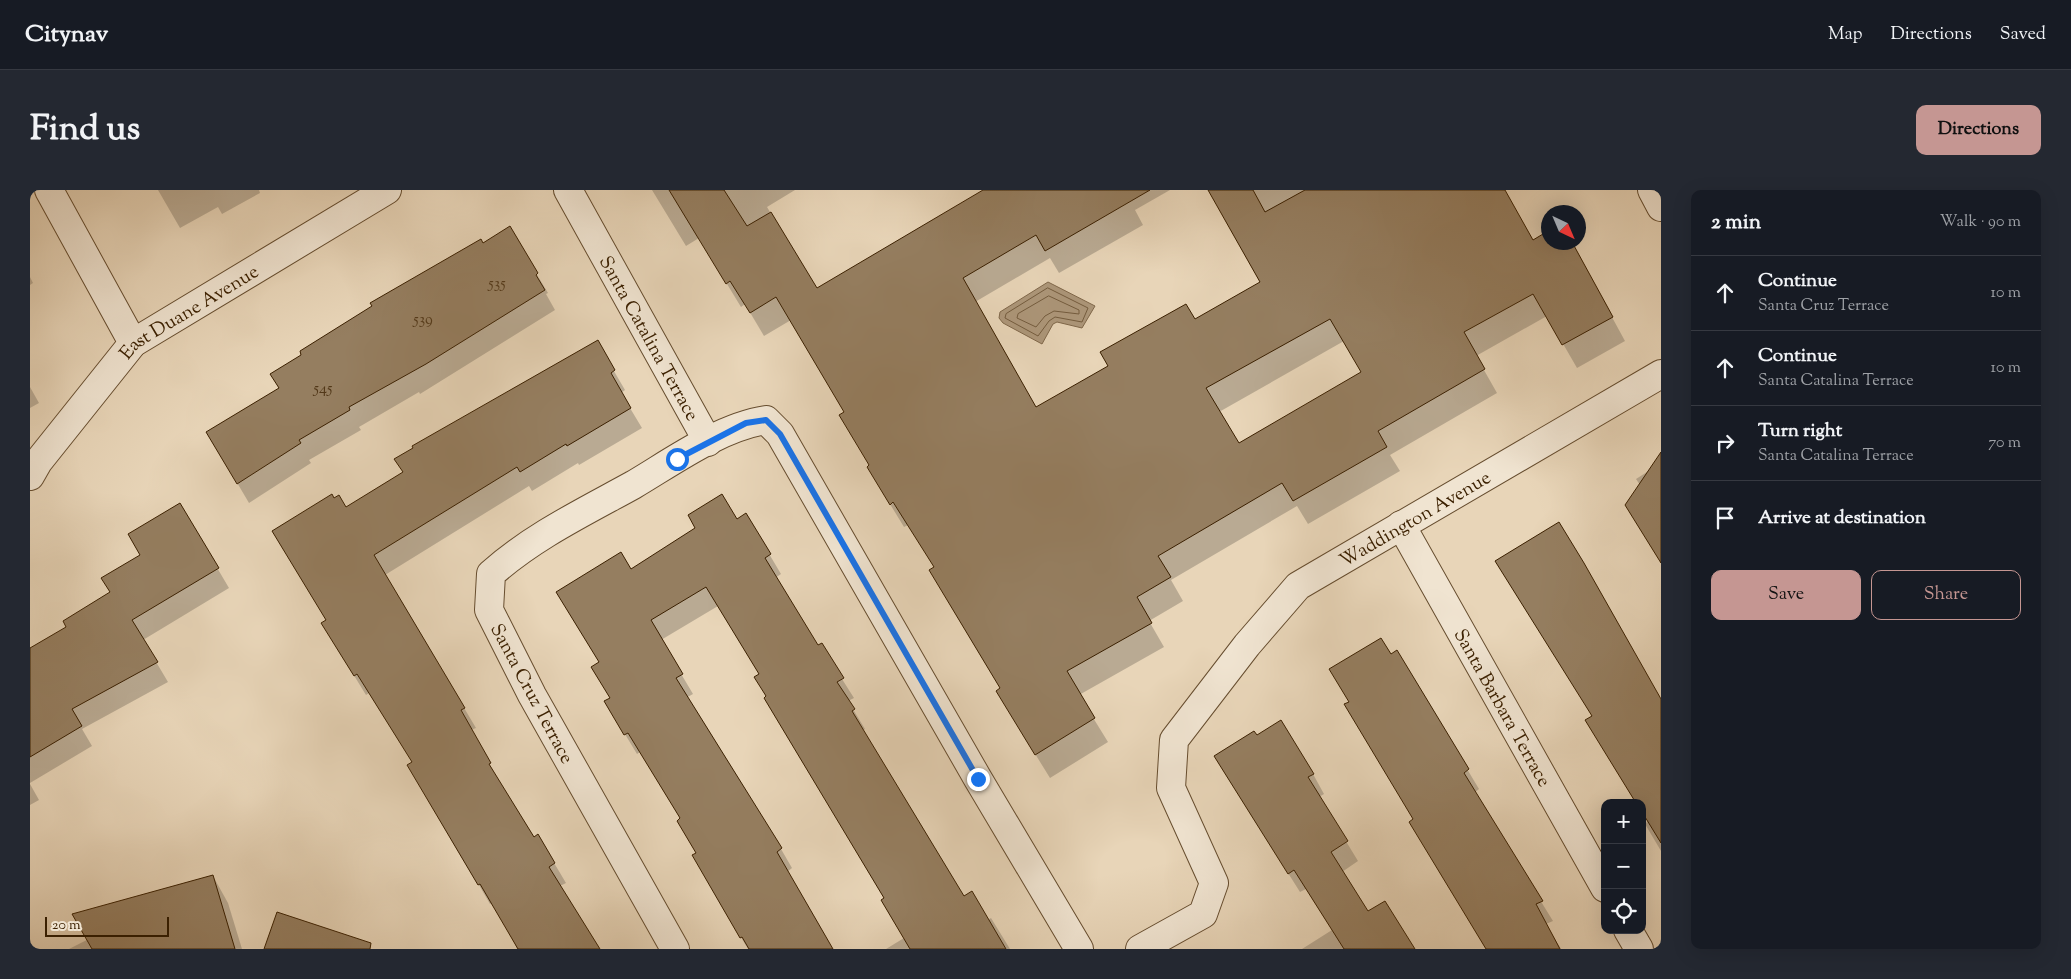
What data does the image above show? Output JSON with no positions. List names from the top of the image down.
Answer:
{
  "streets": {
    "street": [
      "East Duane Avenue",
      "Santa Catalina Terrace",
      "Waddington Avenue",
      "Santa Cruz Terrace",
      "Santa Barbara Terrace"
    ]
  },
  "crossings": [
    ["Santa Catalina Terrace", "Santa Cruz Terrace"],
    ["Waddington Avenue", "Santa Barbara Terrace"]
  ],
  "house_numbers": ["535", "539", "545"],
  "scale_bar": "20 m",
  "north": "bottom right",
  "page": {
    "header": "Citynav",
    "nav": ["Map", "Directions", "Saved"],
    "title": "Find us",
    "buttons": [
      "Directions",
      ["Save", "Share"]
    ],
    "heading": ["2 min", "Walk · 90 m"],
    "list": [
      ["Continue", "Santa Cruz Terrace", "10 m"],
      ["Continue", "Santa Catalina Terrace", "10 m"],
      ["Turn right", "Santa Catalina Terrace", "70 m"],
      "Arrive at destination"
    ],
    "map_buttons": ["+", "−"],
    "scale": "20 m"
  }
}
